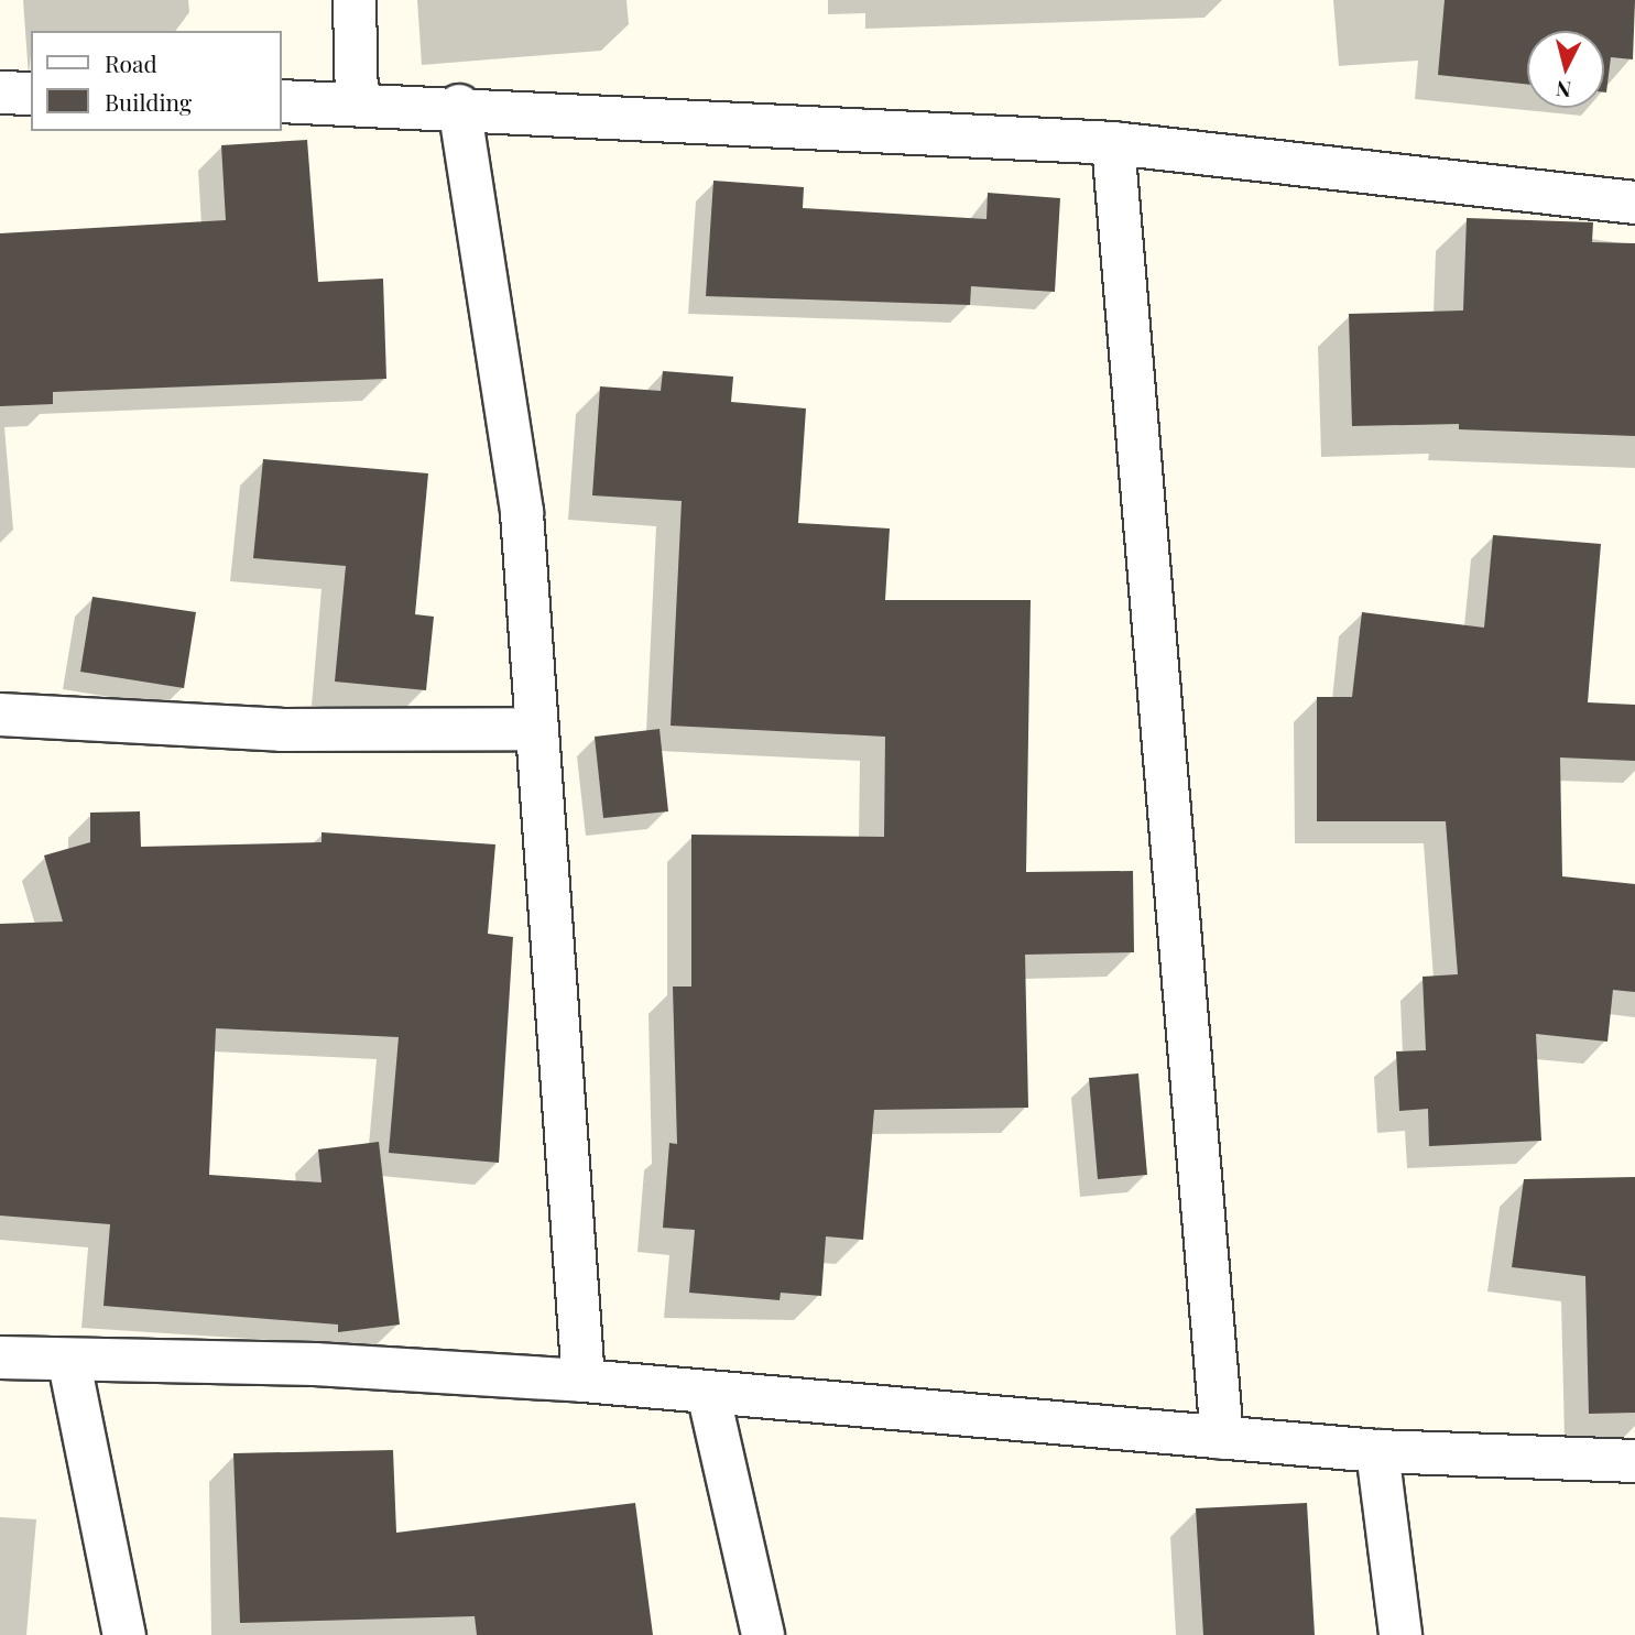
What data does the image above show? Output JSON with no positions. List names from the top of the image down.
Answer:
{
  "legend": ["Road", "Building"],
  "north": "bottom"
}
